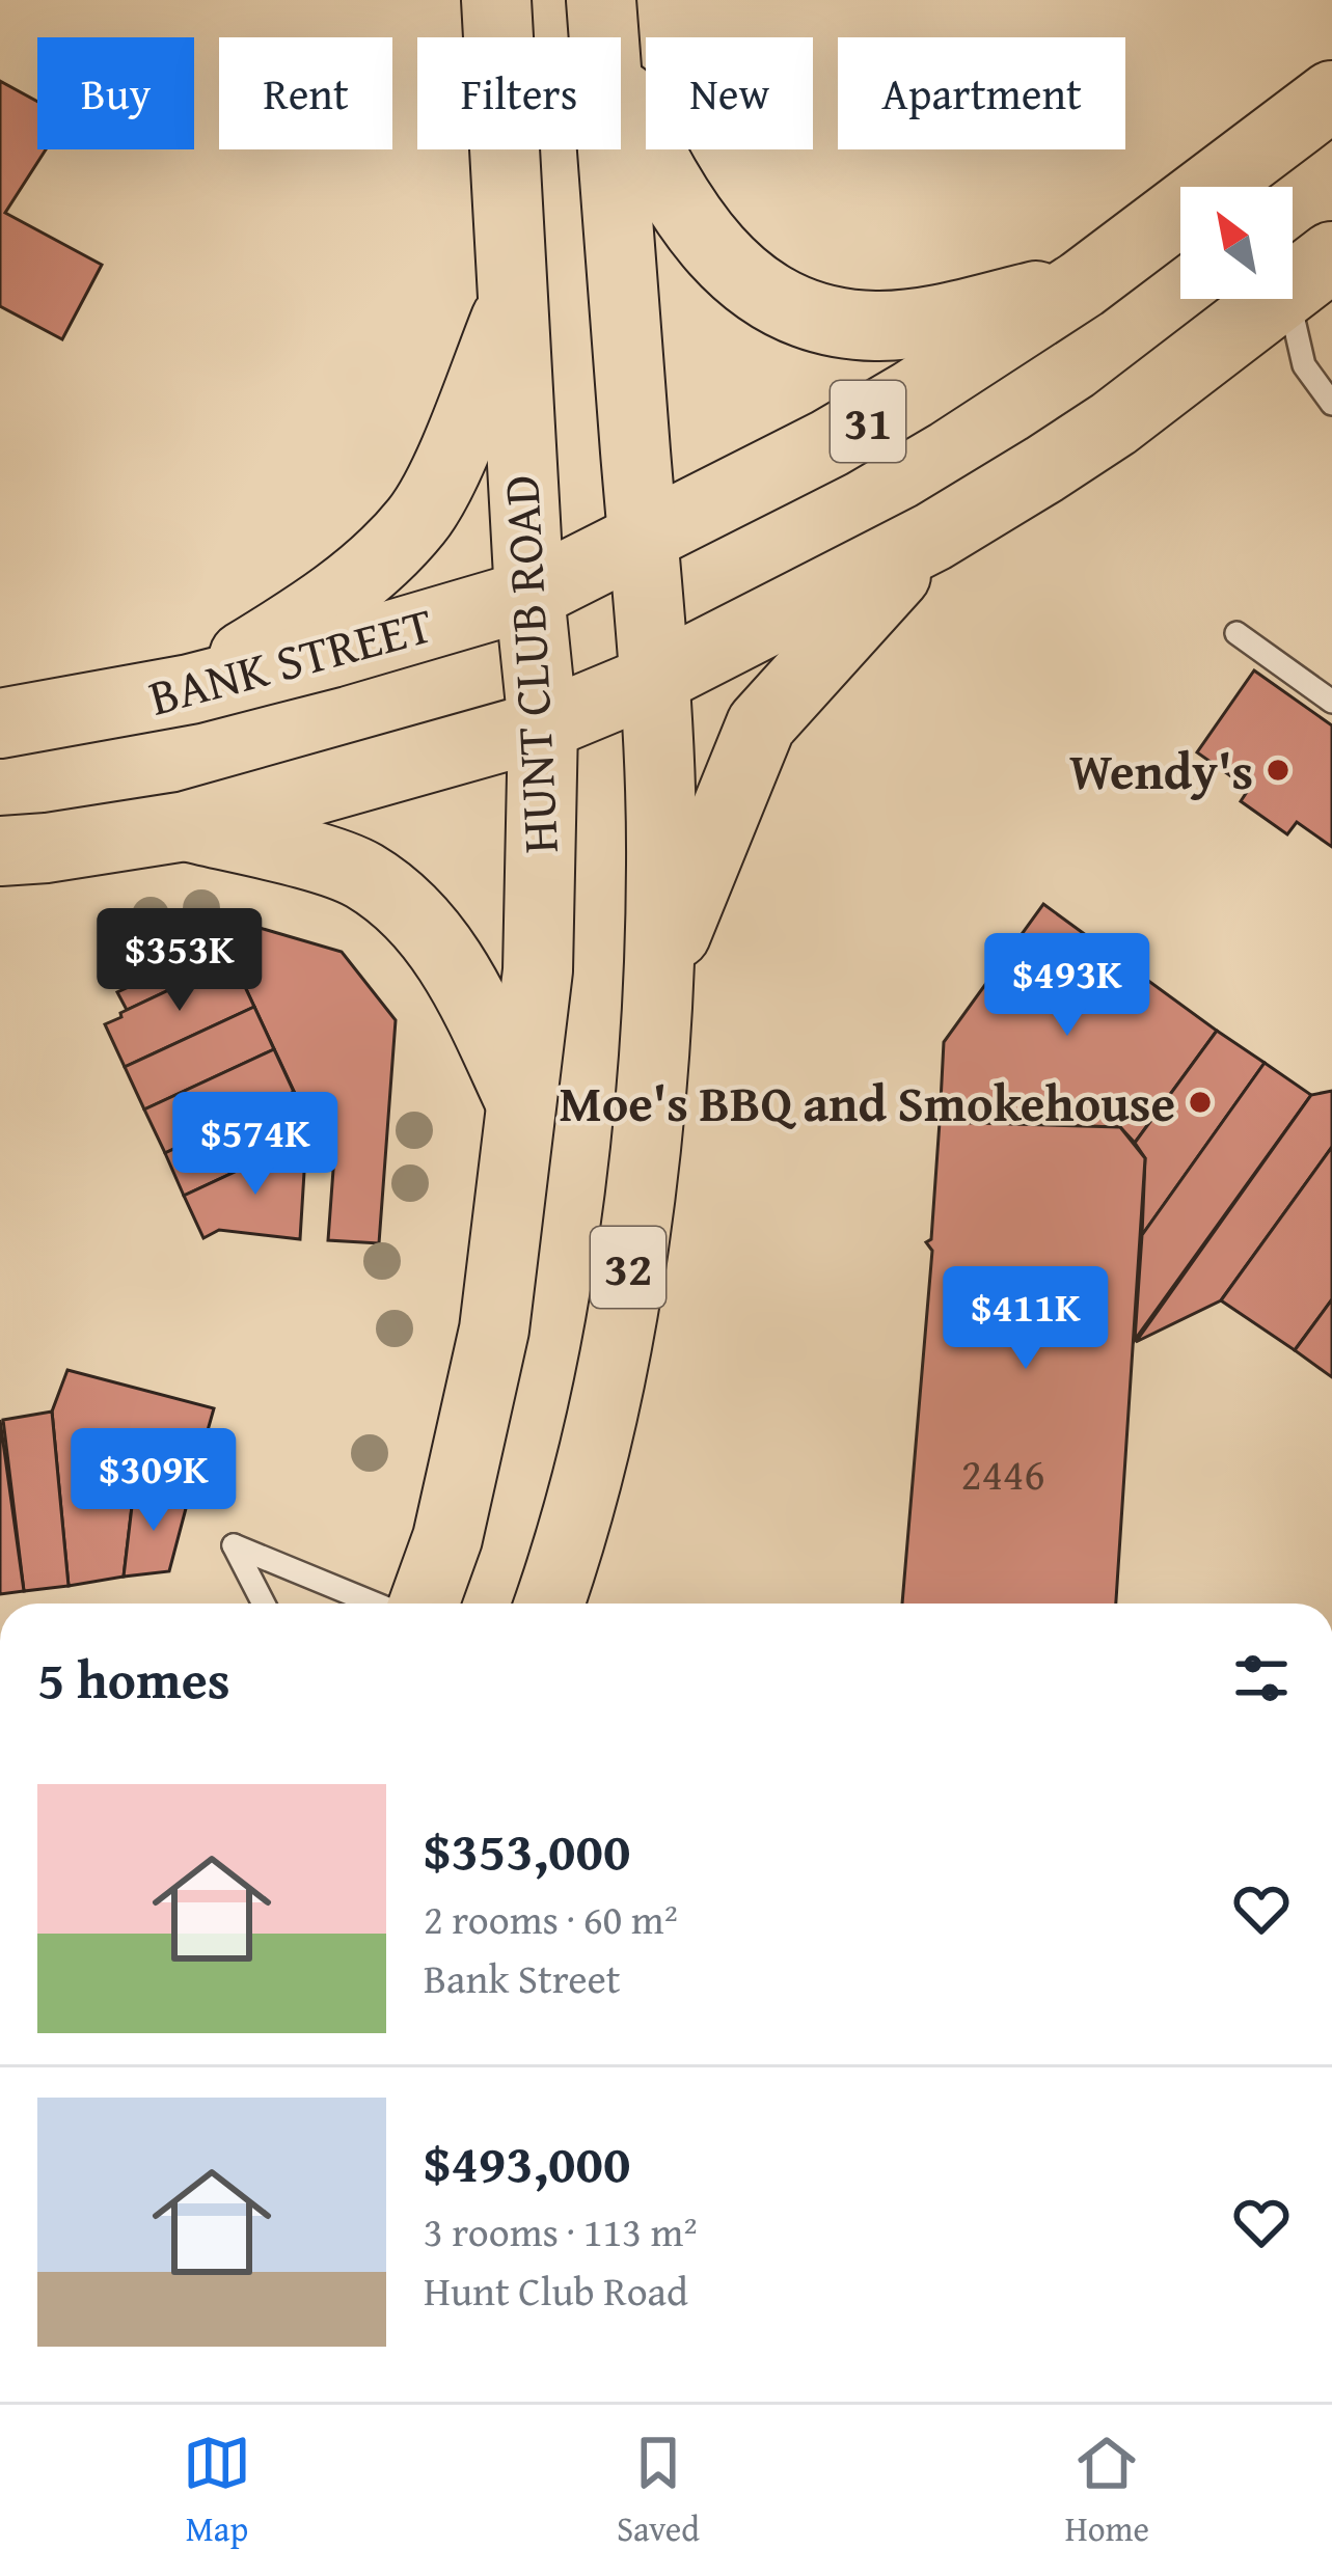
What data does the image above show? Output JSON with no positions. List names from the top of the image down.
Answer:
{
  "streets": {
    "main road": [
      "31",
      "BANK STREET",
      "HUNT CLUB ROAD",
      "32"
    ]
  },
  "crossings": [
    ["BANK STREET", "HUNT CLUB ROAD"],
    ["BANK STREET", "32"]
  ],
  "places": ["Wendy's", "Moe's BBQ and Smokehouse"],
  "house_numbers": ["2446"],
  "north": "top left",
  "page": {
    "chip": [
      "Buy",
      "Rent",
      "Filters",
      "New",
      "Apartment"
    ],
    "price": [
      "$353K",
      "$493K",
      "$574K",
      "$411K",
      "$309K"
    ],
    "heading": "5 homes",
    "list": [
      {
        "name": "$353,000",
        "note": "2 rooms · 60 m² · Bank Street"
      },
      {
        "name": "$493,000",
        "note": "3 rooms · 113 m² · Hunt Club Road"
      }
    ],
    "tabs": ["Map", "Saved", "Home"]
  }
}
